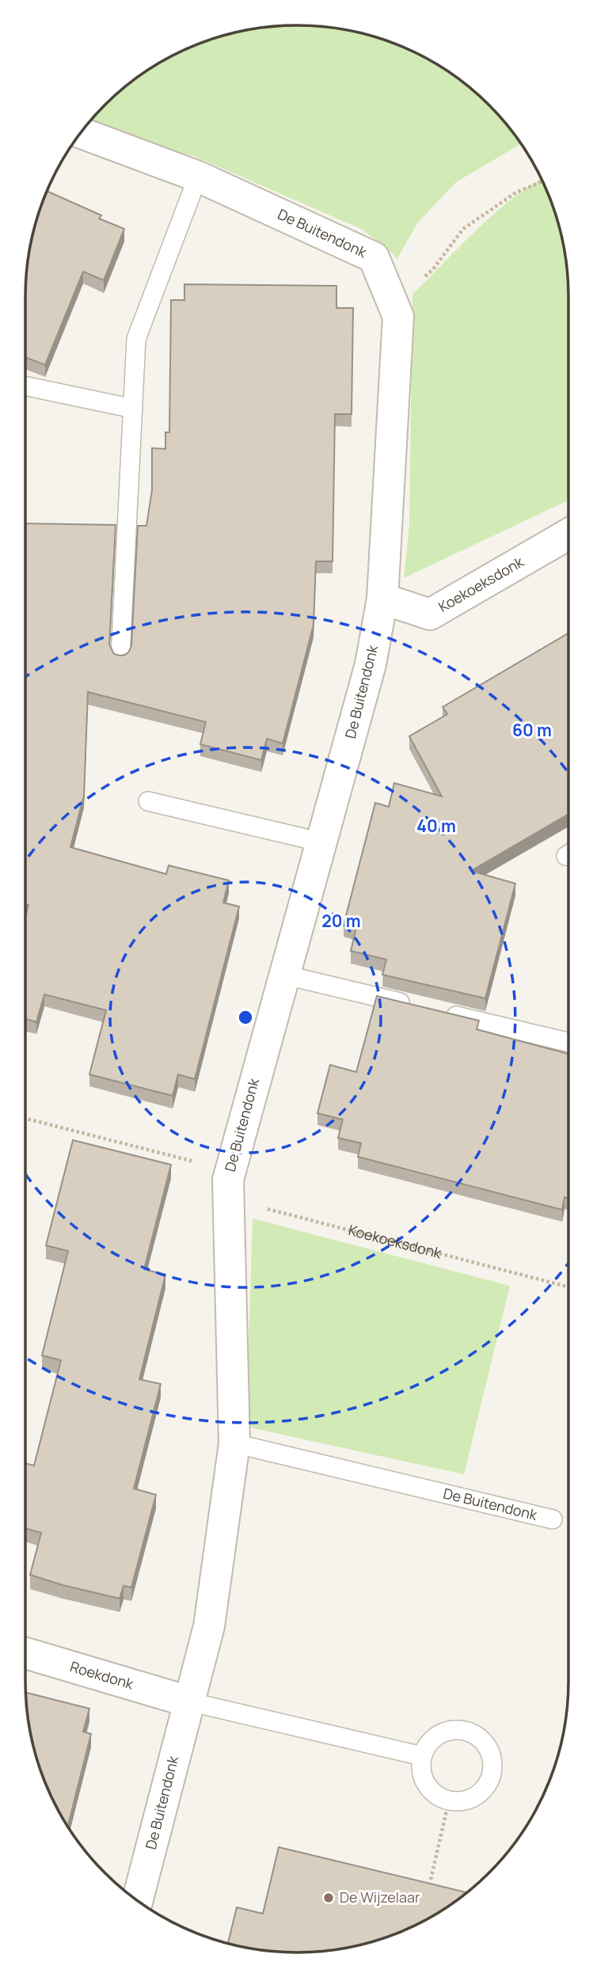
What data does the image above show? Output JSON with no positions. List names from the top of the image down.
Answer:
{
  "streets": {
    "street": ["De Buitendonk", "Koekoeksdonk", "Roekdonk"]
  },
  "crossings": [
    ["De Buitendonk", "Koekoeksdonk"],
    ["De Buitendonk", "Roekdonk"]
  ],
  "places": ["De Wijzelaar"],
  "rings": ["60 m", "40 m", "20 m"]
}
